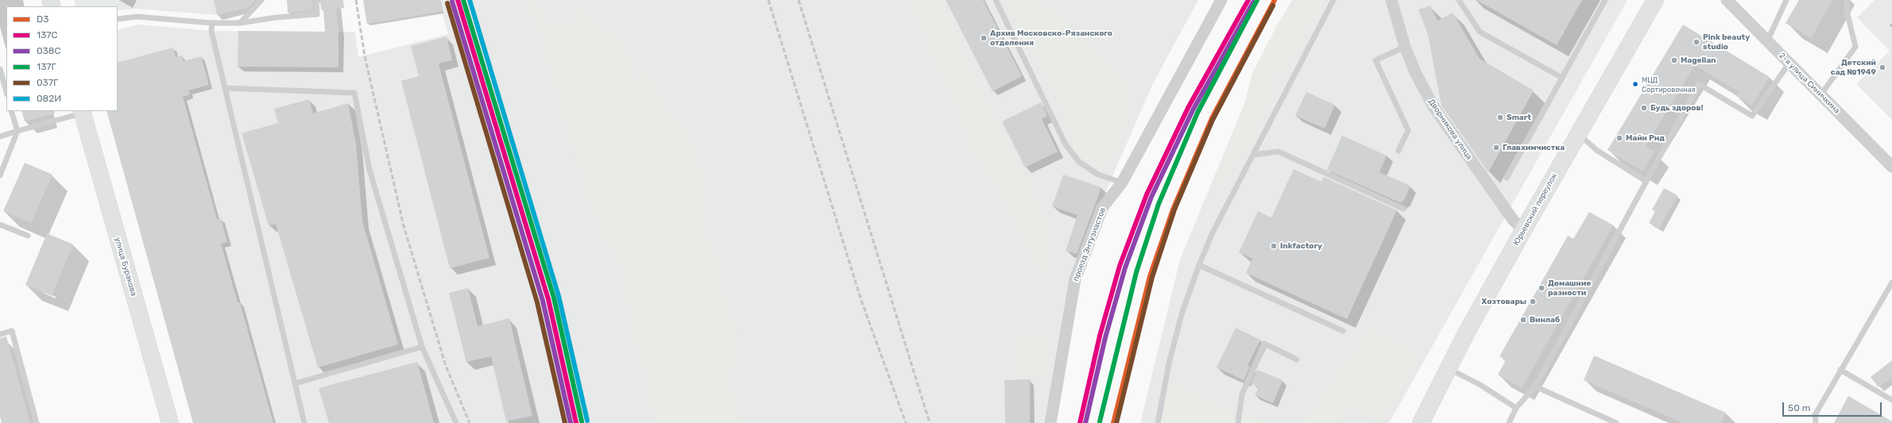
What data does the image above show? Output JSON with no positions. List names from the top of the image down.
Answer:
{
  "streets": {
    "street": [
      "2-я улица Синичкина",
      "Дворникова улица",
      "Юрьевский переулок",
      "проезд Энтузиастов",
      "улица Буракова"
    ]
  },
  "crossings": [
    ["Дворникова улица", "Юрьевский переулок"]
  ],
  "places": [
    "Архив Московско-Рязанского отделения",
    "Pink beauty studio",
    "Magellan",
    "Детский сад №1949",
    "МЦД Сортировочная",
    "Будь здоров!",
    "Smart",
    "Майн Рид",
    "Главхимчистка",
    "Inkfactory",
    "Домашние разности",
    "Хозтовары",
    "Винлаб"
  ],
  "lines": [
    "transit line D3",
    "transit line 137С",
    "transit line 137Г",
    "transit line 082И",
    "transit line 038С",
    "transit line 037Г"
  ],
  "legend": [
    "D3",
    "137С",
    "038С",
    "137Г",
    "037Г",
    "082И"
  ],
  "scale_bar": "50 m"
}
